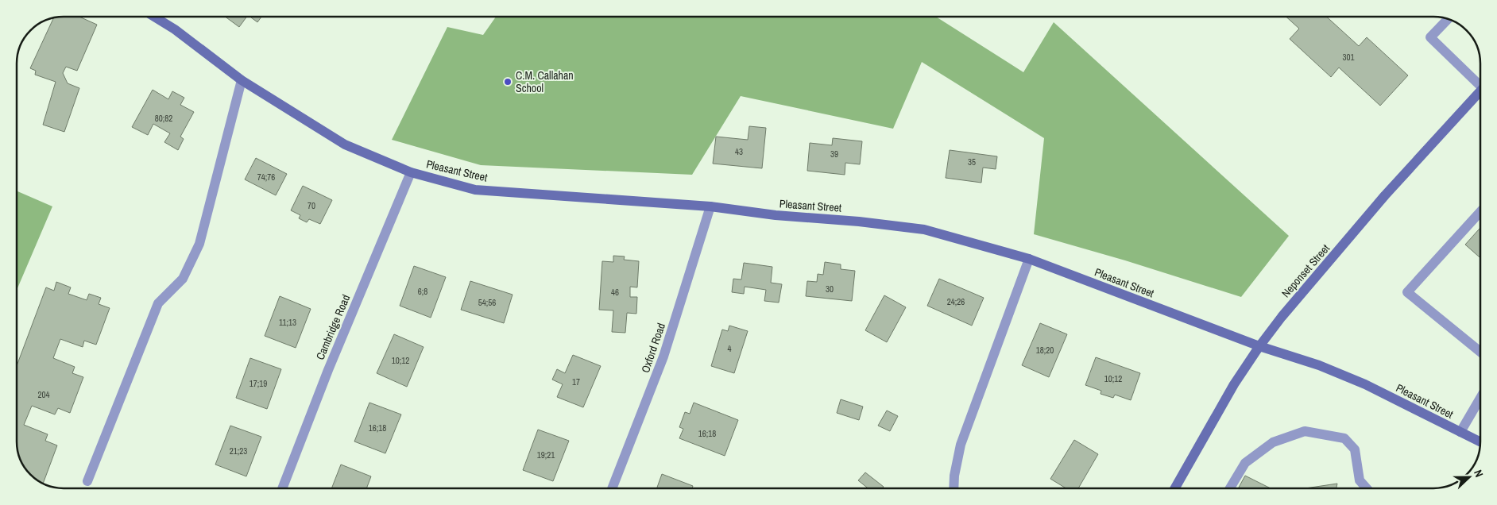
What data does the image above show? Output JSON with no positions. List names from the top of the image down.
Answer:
{
  "streets": {
    "street": [
      "Pleasant Street",
      "Neponset Street",
      "Cambridge Road",
      "Oxford Road"
    ]
  },
  "crossings": [
    ["Pleasant Street", "Neponset Street"],
    ["Pleasant Street", "Cambridge Road"],
    ["Pleasant Street", "Oxford Road"]
  ],
  "places": ["C.M. Callahan School"],
  "house_numbers": [
    "301",
    "80;82",
    "43",
    "39",
    "35",
    "74;76",
    "70",
    "30",
    "6;8",
    "46",
    "24;26",
    "54;56",
    "11;13",
    "4",
    "18;20",
    "10;12",
    "10;12",
    "17",
    "17;19",
    "204",
    "16;18",
    "16;18",
    "21;23",
    "19;21"
  ],
  "north": "right"
}
